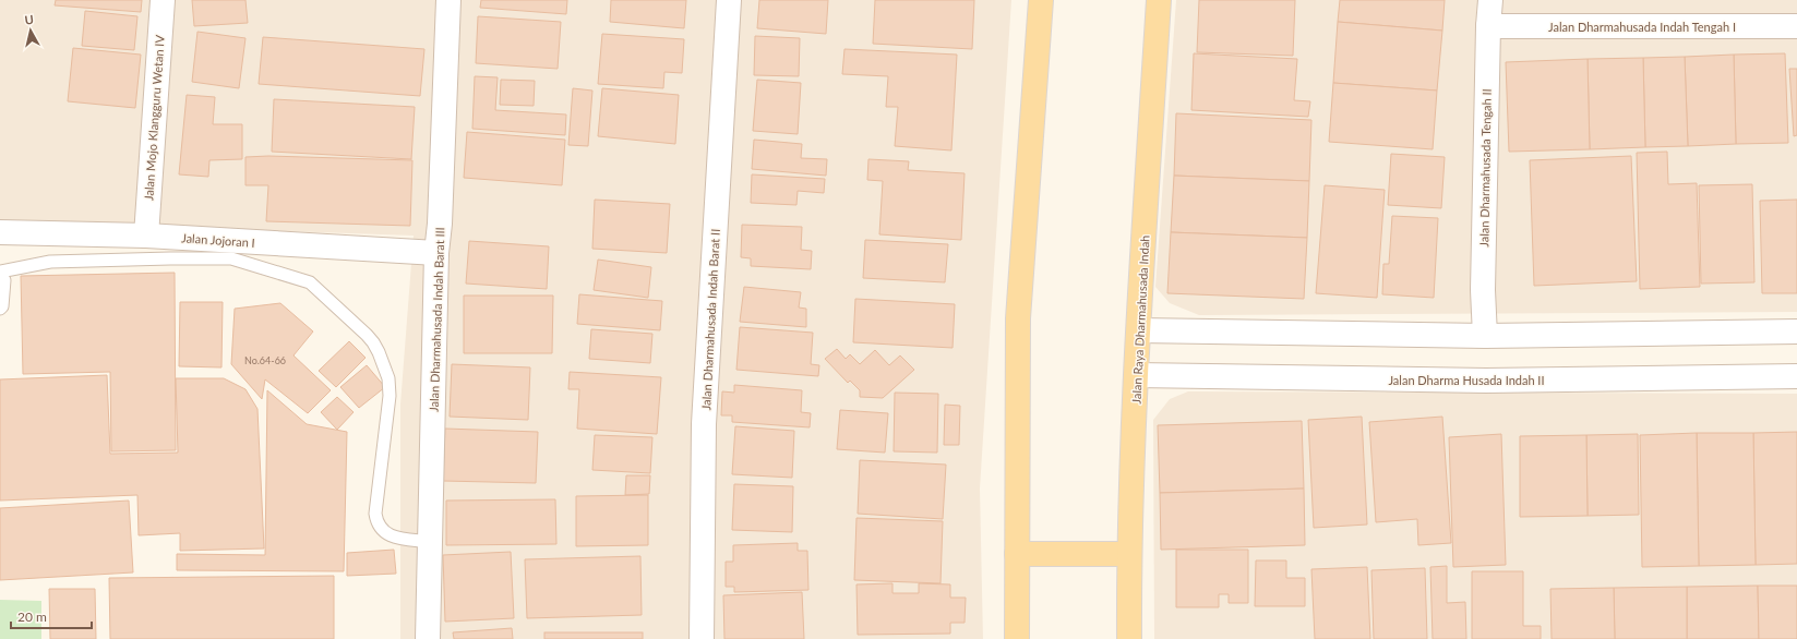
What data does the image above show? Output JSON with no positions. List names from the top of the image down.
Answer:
{
  "streets": {
    "main road": ["Jalan Raya Dharmahusada Indah"],
    "street": [
      "Jalan Dharmahusada Indah Tengah I",
      "Jalan Mojo Klangguru Wetan IV",
      "Jalan Dharmahusada Tengah II",
      "Jalan Jojoran I",
      "Jalan Dharmahusada Indah Barat III",
      "Jalan Dharmahusada Indah Barat II",
      "Jalan Dharma Husada Indah II"
    ]
  },
  "crossings": [
    ["Jalan Dharmahusada Indah Tengah I", "Jalan Dharmahusada Tengah II"],
    ["Jalan Mojo Klangguru Wetan IV", "Jalan Jojoran I"],
    ["Jalan Jojoran I", "Jalan Dharmahusada Indah Barat III"],
    ["Jalan Raya Dharmahusada Indah", "Jalan Dharma Husada Indah II"]
  ],
  "house_numbers": ["No.64-66"],
  "scale_bar": "20 m",
  "north": "top"
}
